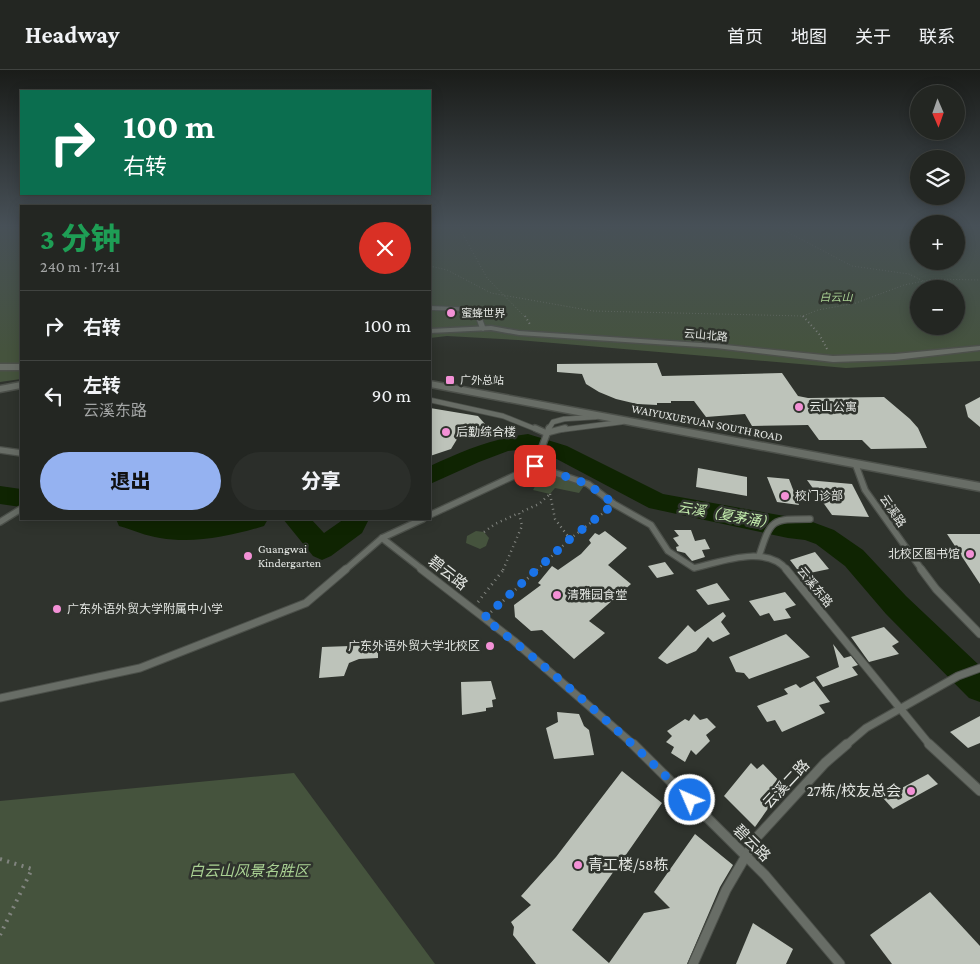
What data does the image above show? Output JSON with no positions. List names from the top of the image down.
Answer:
{
  "streets": {
    "street": ["云山北路", "WAIYUXUEYUAN SOUTH ROAD"],
    "lane": [
      "云溪路",
      "碧云路",
      "云溪东路",
      "云溪二路"
    ]
  },
  "crossings": [
    ["WAIYUXUEYUAN SOUTH ROAD", "云溪路"],
    ["碧云路", "云溪二路"],
    ["云溪东路", "云溪二路"]
  ],
  "water": ["云溪（夏茅涌）"],
  "parks": ["白云山", "白云山风景名胜区"],
  "places": {
    "other": [
      "蜜蜂世界",
      "云山公寓",
      "后勤综合楼",
      "校门诊部",
      "北校区图书馆",
      "Guangwai Kindergarten",
      "清雅园食堂",
      "广东外语外贸大学附属中小学",
      "广东外语外贸大学北校区",
      "27栋/校友总会",
      "青工楼/58栋"
    ],
    "transit": ["广外总站"]
  },
  "north": "bottom",
  "page": {
    "header": "Headway",
    "nav": [
      "首页",
      "地图",
      "关于",
      "联系"
    ],
    "map_buttons": ["+", "−"],
    "turn": ["100 m", "右转"],
    "heading": ["3 分钟", "240 m · 17:41"],
    "list": [
      {
        "name": "右转",
        "value": "100 m"
      },
      {
        "name": "左转",
        "note": "云溪东路",
        "value": "90 m"
      }
    ],
    "buttons": ["退出", "分享"]
  }
}
